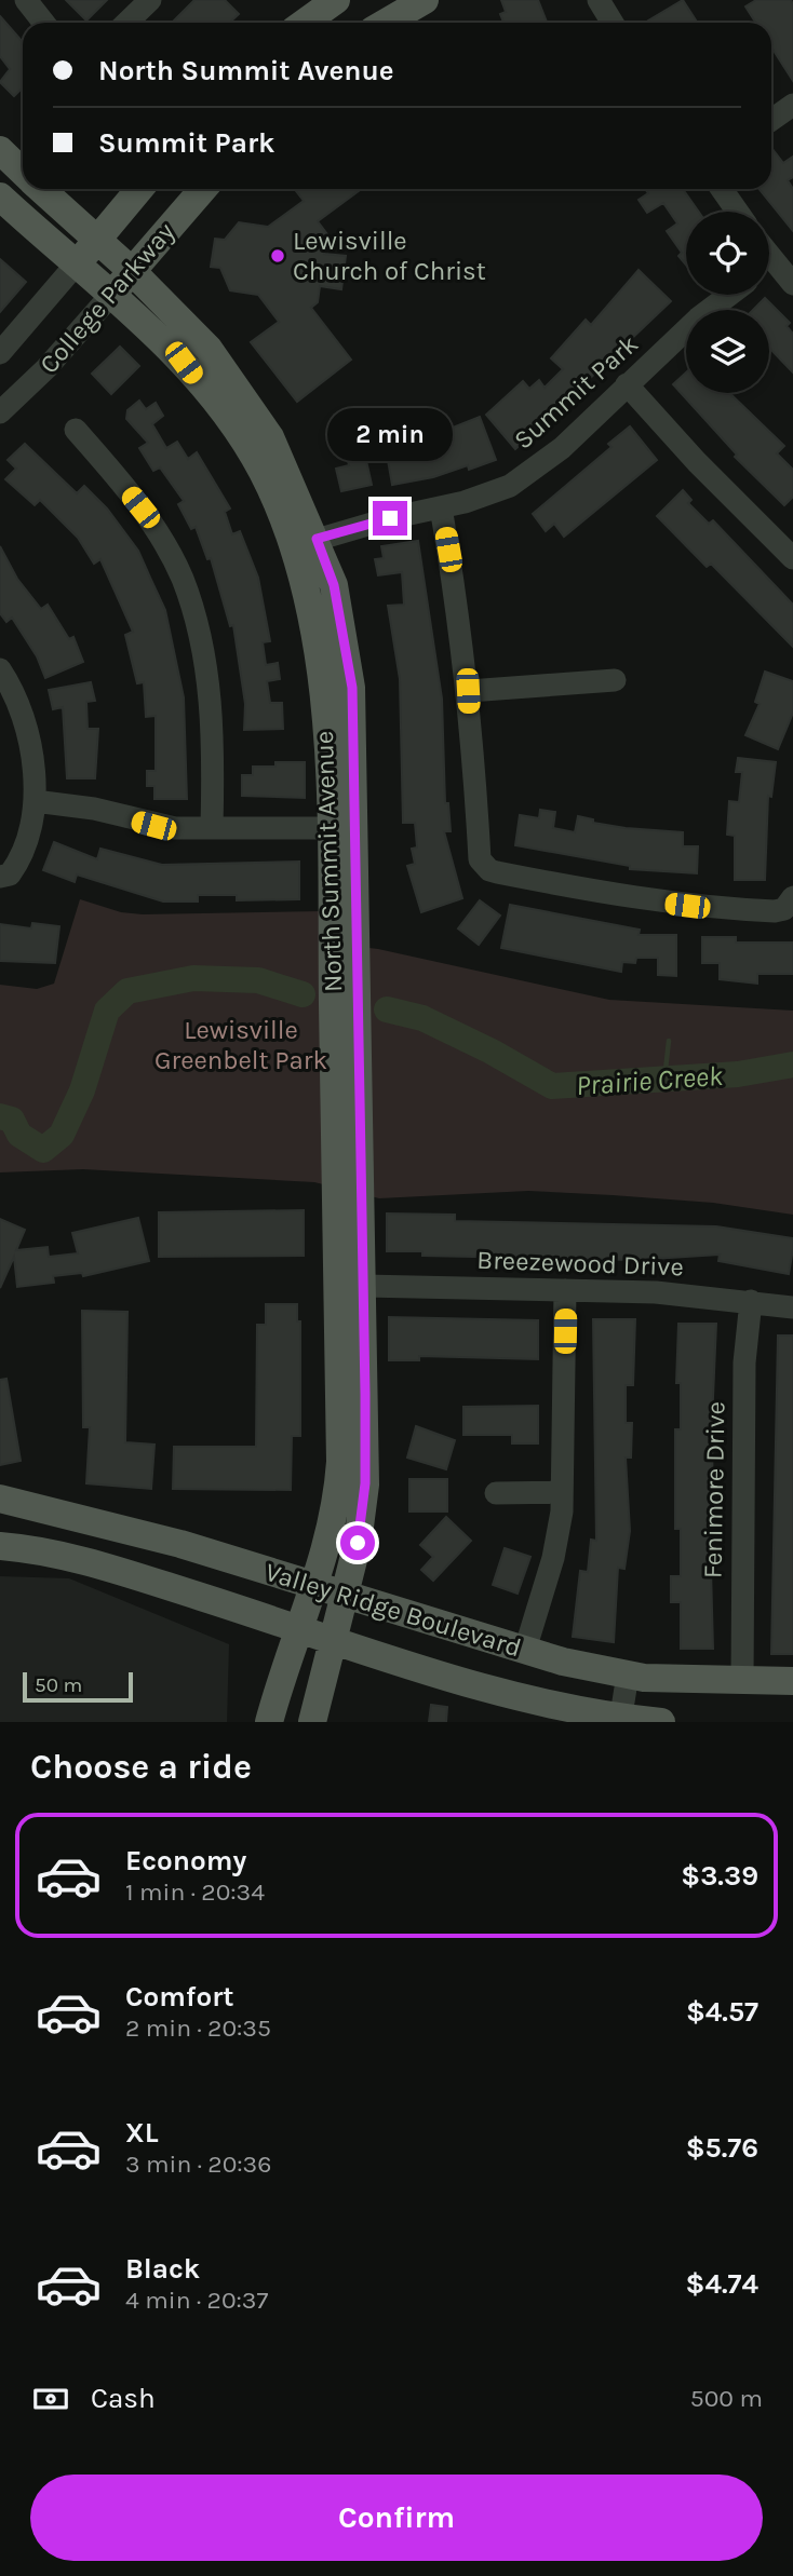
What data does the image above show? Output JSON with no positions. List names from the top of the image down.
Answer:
{
  "streets": {
    "main road": ["College Parkway", "North Summit Avenue", "Valley Ridge Boulevard"],
    "street": ["Summit Park", "Breezewood Drive", "Fenimore Drive"]
  },
  "crossings": [
    ["College Parkway", "North Summit Avenue"],
    ["Summit Park", "North Summit Avenue"],
    ["North Summit Avenue", "Breezewood Drive"],
    ["North Summit Avenue", "Valley Ridge Boulevard"],
    ["Breezewood Drive", "Fenimore Drive"],
    ["Fenimore Drive", "Valley Ridge Boulevard"]
  ],
  "water": ["Prairie Creek"],
  "parks": ["Lewisville Greenbelt Park"],
  "places": ["Lewisville Church of Christ"],
  "scale_bar": "50 m",
  "page": {
    "banner": ["North Summit Avenue", "Summit Park"],
    "bubble": "2 min",
    "scale": "50 m",
    "heading": "Choose a ride",
    "list": [
      {
        "name": "Economy",
        "note": "1 min · 20:34",
        "value": "$3.39"
      },
      {
        "name": "Comfort",
        "note": "2 min · 20:35",
        "value": "$4.57"
      },
      {
        "name": "XL",
        "note": "3 min · 20:36",
        "value": "$5.76"
      },
      {
        "name": "Black",
        "note": "4 min · 20:37",
        "value": "$4.74"
      }
    ],
    "pay": ["Cash", "500 m"],
    "buttons": "Confirm"
  }
}
